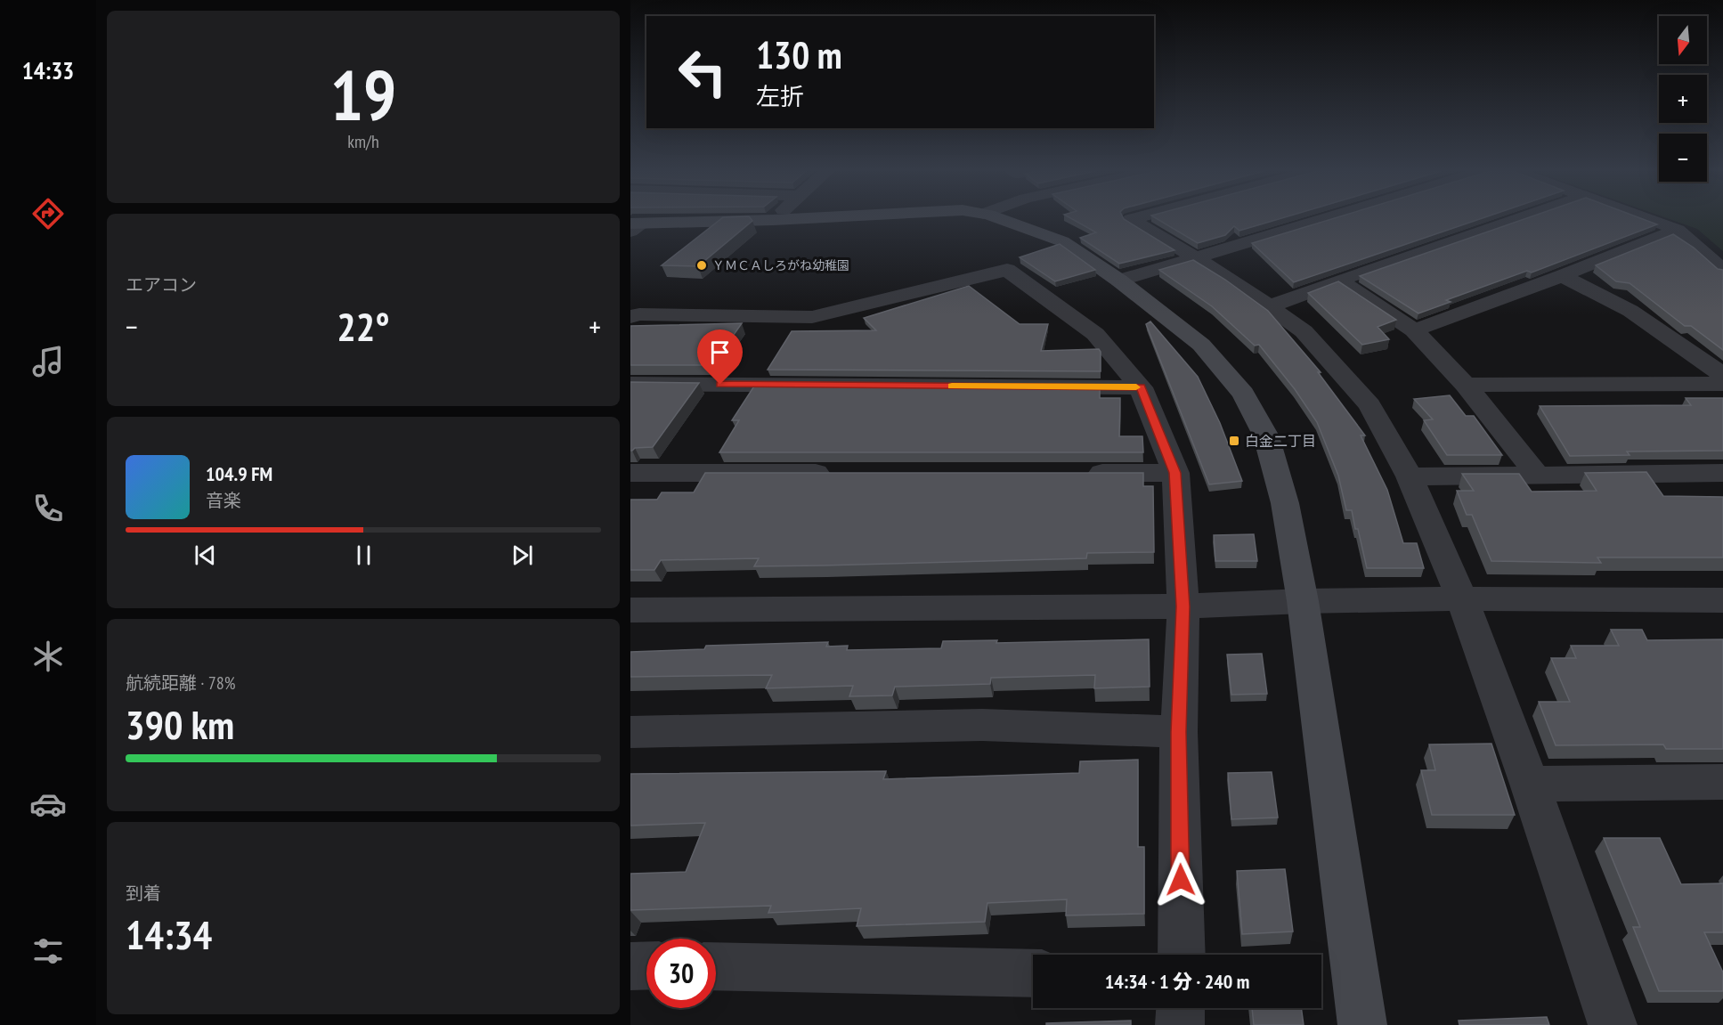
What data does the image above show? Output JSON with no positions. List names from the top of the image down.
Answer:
{
  "places": {
    "other": ["ＹＭＣＡしろがね幼稚園"],
    "transit": ["白金二丁目"]
  },
  "north": "bottom",
  "page": {
    "tabs": "14:33",
    "tile": [
      ["19", "km/h"],
      "エアコン",
      ["航続距離 · 78%", "390 km"],
      ["到着", "14:34"]
    ],
    "map_buttons": ["+", "−"],
    "turn": ["130 m", "左折"],
    "heat": ["−", "22°", "+"],
    "song": ["104.9 FM", "音楽"],
    "limit": "30",
    "trip": "14:34 · 1 分 · 240 m"
  }
}
